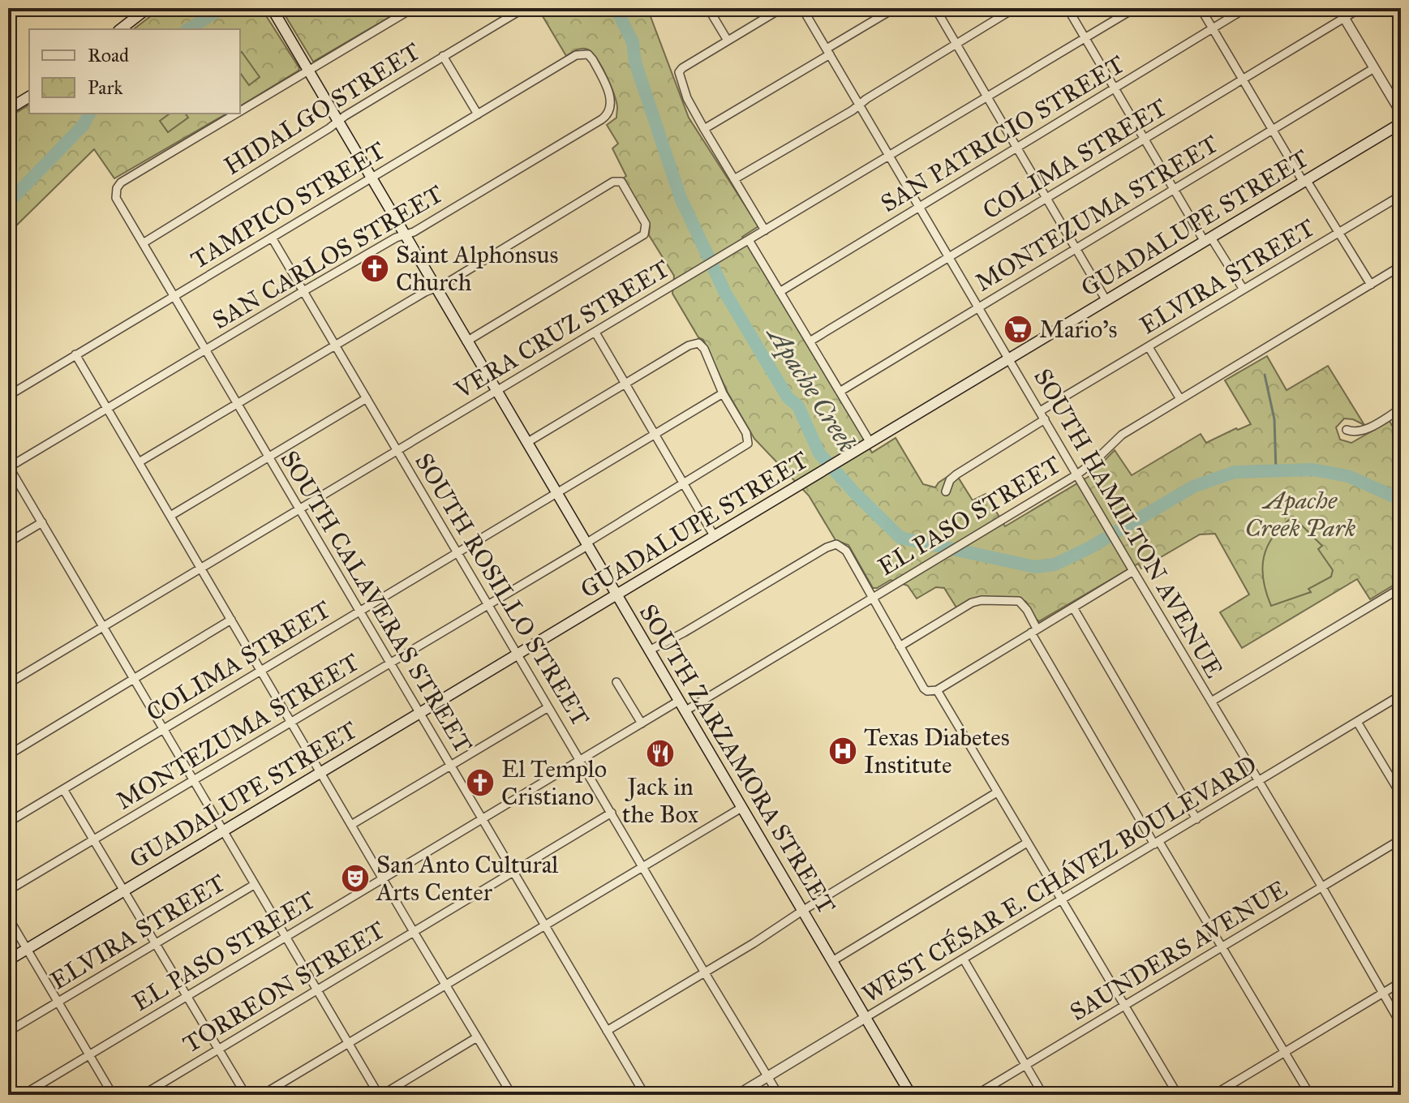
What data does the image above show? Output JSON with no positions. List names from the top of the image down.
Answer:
{
  "streets": {
    "main road": ["GUADALUPE STREET", "SOUTH ZARZAMORA STREET"],
    "street": [
      "HIDALGO STREET",
      "SAN PATRICIO STREET",
      "COLIMA STREET",
      "TAMPICO STREET",
      "MONTEZUMA STREET",
      "SAN CARLOS STREET",
      "ELVIRA STREET",
      "VERA CRUZ STREET",
      "EL PASO STREET",
      "SOUTH HAMILTON AVENUE",
      "SOUTH ROSILLO STREET",
      "SOUTH CALAVERAS STREET",
      "WEST CÉSAR E. CHÁVEZ BOULEVARD",
      "SAUNDERS AVENUE",
      "TORREON STREET"
    ]
  },
  "crossings": [
    ["HIDALGO STREET", "SOUTH CALAVERAS STREET"],
    ["HIDALGO STREET", "SOUTH ZARZAMORA STREET"],
    ["SAN PATRICIO STREET", "SOUTH HAMILTON AVENUE"],
    ["COLIMA STREET", "MONTEZUMA STREET"],
    ["COLIMA STREET", "SOUTH HAMILTON AVENUE"],
    ["COLIMA STREET", "SOUTH ROSILLO STREET"],
    ["COLIMA STREET", "SOUTH CALAVERAS STREET"],
    ["COLIMA STREET", "SOUTH ZARZAMORA STREET"],
    ["TAMPICO STREET", "SAN CARLOS STREET"],
    ["TAMPICO STREET", "SOUTH ROSILLO STREET"],
    ["TAMPICO STREET", "SOUTH CALAVERAS STREET"],
    ["TAMPICO STREET", "SOUTH ZARZAMORA STREET"],
    ["MONTEZUMA STREET", "SOUTH HAMILTON AVENUE"],
    ["MONTEZUMA STREET", "SOUTH ROSILLO STREET"],
    ["MONTEZUMA STREET", "SOUTH CALAVERAS STREET"],
    ["MONTEZUMA STREET", "SOUTH ZARZAMORA STREET"],
    ["GUADALUPE STREET", "SOUTH HAMILTON AVENUE"],
    ["GUADALUPE STREET", "SOUTH ROSILLO STREET"],
    ["GUADALUPE STREET", "SOUTH CALAVERAS STREET"],
    ["GUADALUPE STREET", "SOUTH ZARZAMORA STREET"],
    ["SAN CARLOS STREET", "SOUTH ROSILLO STREET"],
    ["SAN CARLOS STREET", "SOUTH CALAVERAS STREET"],
    ["SAN CARLOS STREET", "SOUTH ZARZAMORA STREET"],
    ["ELVIRA STREET", "SOUTH HAMILTON AVENUE"],
    ["VERA CRUZ STREET", "SOUTH HAMILTON AVENUE"],
    ["VERA CRUZ STREET", "SOUTH ROSILLO STREET"],
    ["VERA CRUZ STREET", "SOUTH CALAVERAS STREET"],
    ["VERA CRUZ STREET", "SOUTH ZARZAMORA STREET"],
    ["EL PASO STREET", "SOUTH HAMILTON AVENUE"],
    ["EL PASO STREET", "SOUTH ROSILLO STREET"],
    ["EL PASO STREET", "SOUTH CALAVERAS STREET"],
    ["EL PASO STREET", "SOUTH ZARZAMORA STREET"],
    ["SOUTH HAMILTON AVENUE", "WEST CÉSAR E. CHÁVEZ BOULEVARD"],
    ["SOUTH HAMILTON AVENUE", "SAUNDERS AVENUE"],
    ["SOUTH ROSILLO STREET", "WEST CÉSAR E. CHÁVEZ BOULEVARD"],
    ["SOUTH ROSILLO STREET", "TORREON STREET"],
    ["SOUTH CALAVERAS STREET", "SOUTH ZARZAMORA STREET"],
    ["SOUTH CALAVERAS STREET", "TORREON STREET"],
    ["SOUTH ZARZAMORA STREET", "WEST CÉSAR E. CHÁVEZ BOULEVARD"]
  ],
  "water": ["Apache Creek"],
  "parks": ["Apache Creek Park"],
  "places": {
    "church": ["Saint Alphonsus Church", "El Templo Cristiano"],
    "supermarket": ["Mario's"],
    "hospital": ["Texas Diabetes Institute"],
    "restaurant": ["Jack in the Box"],
    "theatre": ["San Anto Cultural Arts Center"]
  },
  "legend": ["Road", "Park"]
}
